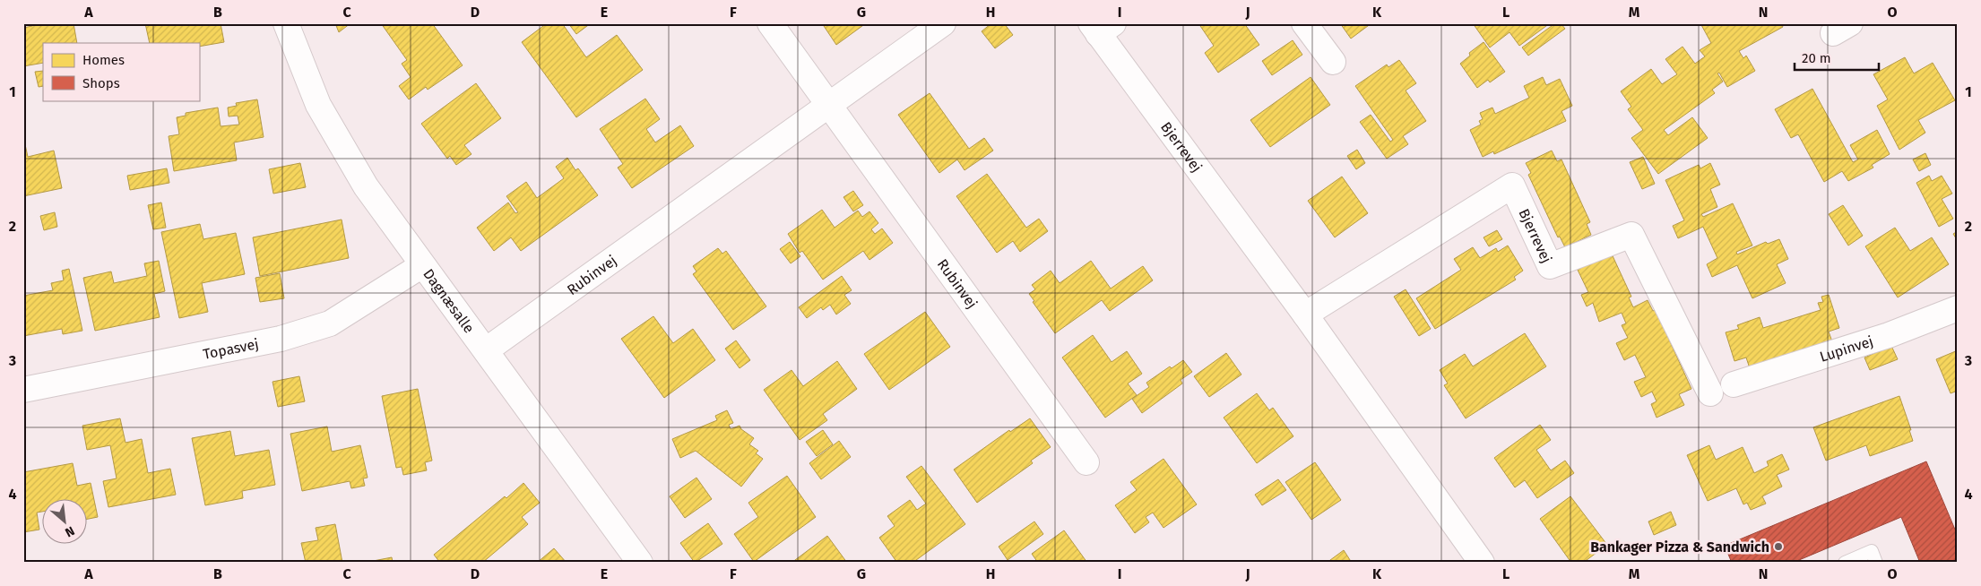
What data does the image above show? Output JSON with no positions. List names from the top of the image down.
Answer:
{
  "streets": {
    "street": [
      "Bjerrevej",
      "Rubinvej",
      "Dagnæsalle",
      "Topasvej",
      "Lupinvej"
    ]
  },
  "crossings": [
    ["Rubinvej", "Dagnæsalle"],
    ["Dagnæsalle", "Topasvej"]
  ],
  "places": ["Bankager Pizza & Sandwich"],
  "legend": ["Homes", "Shops"],
  "scale_bar": "20 m",
  "north": "bottom right",
  "grid": {
    "columns": [
      "A",
      "B",
      "C",
      "D",
      "E",
      "F",
      "G",
      "H",
      "I",
      "J",
      "K",
      "L",
      "M",
      "N",
      "O"
    ],
    "rows": [
      "1",
      "2",
      "3",
      "4"
    ]
  }
}
